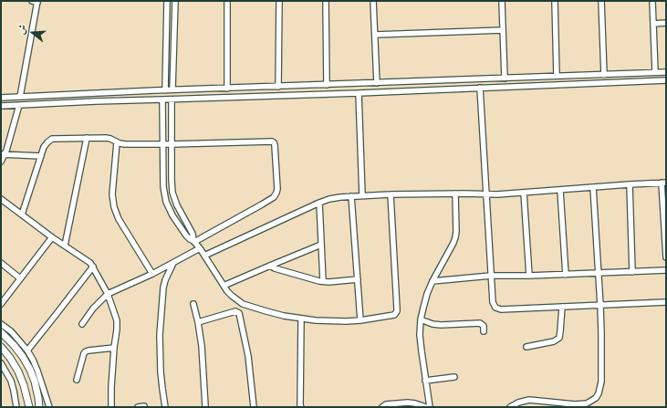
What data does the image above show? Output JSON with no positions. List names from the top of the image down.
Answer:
{
  "north": "left"
}
